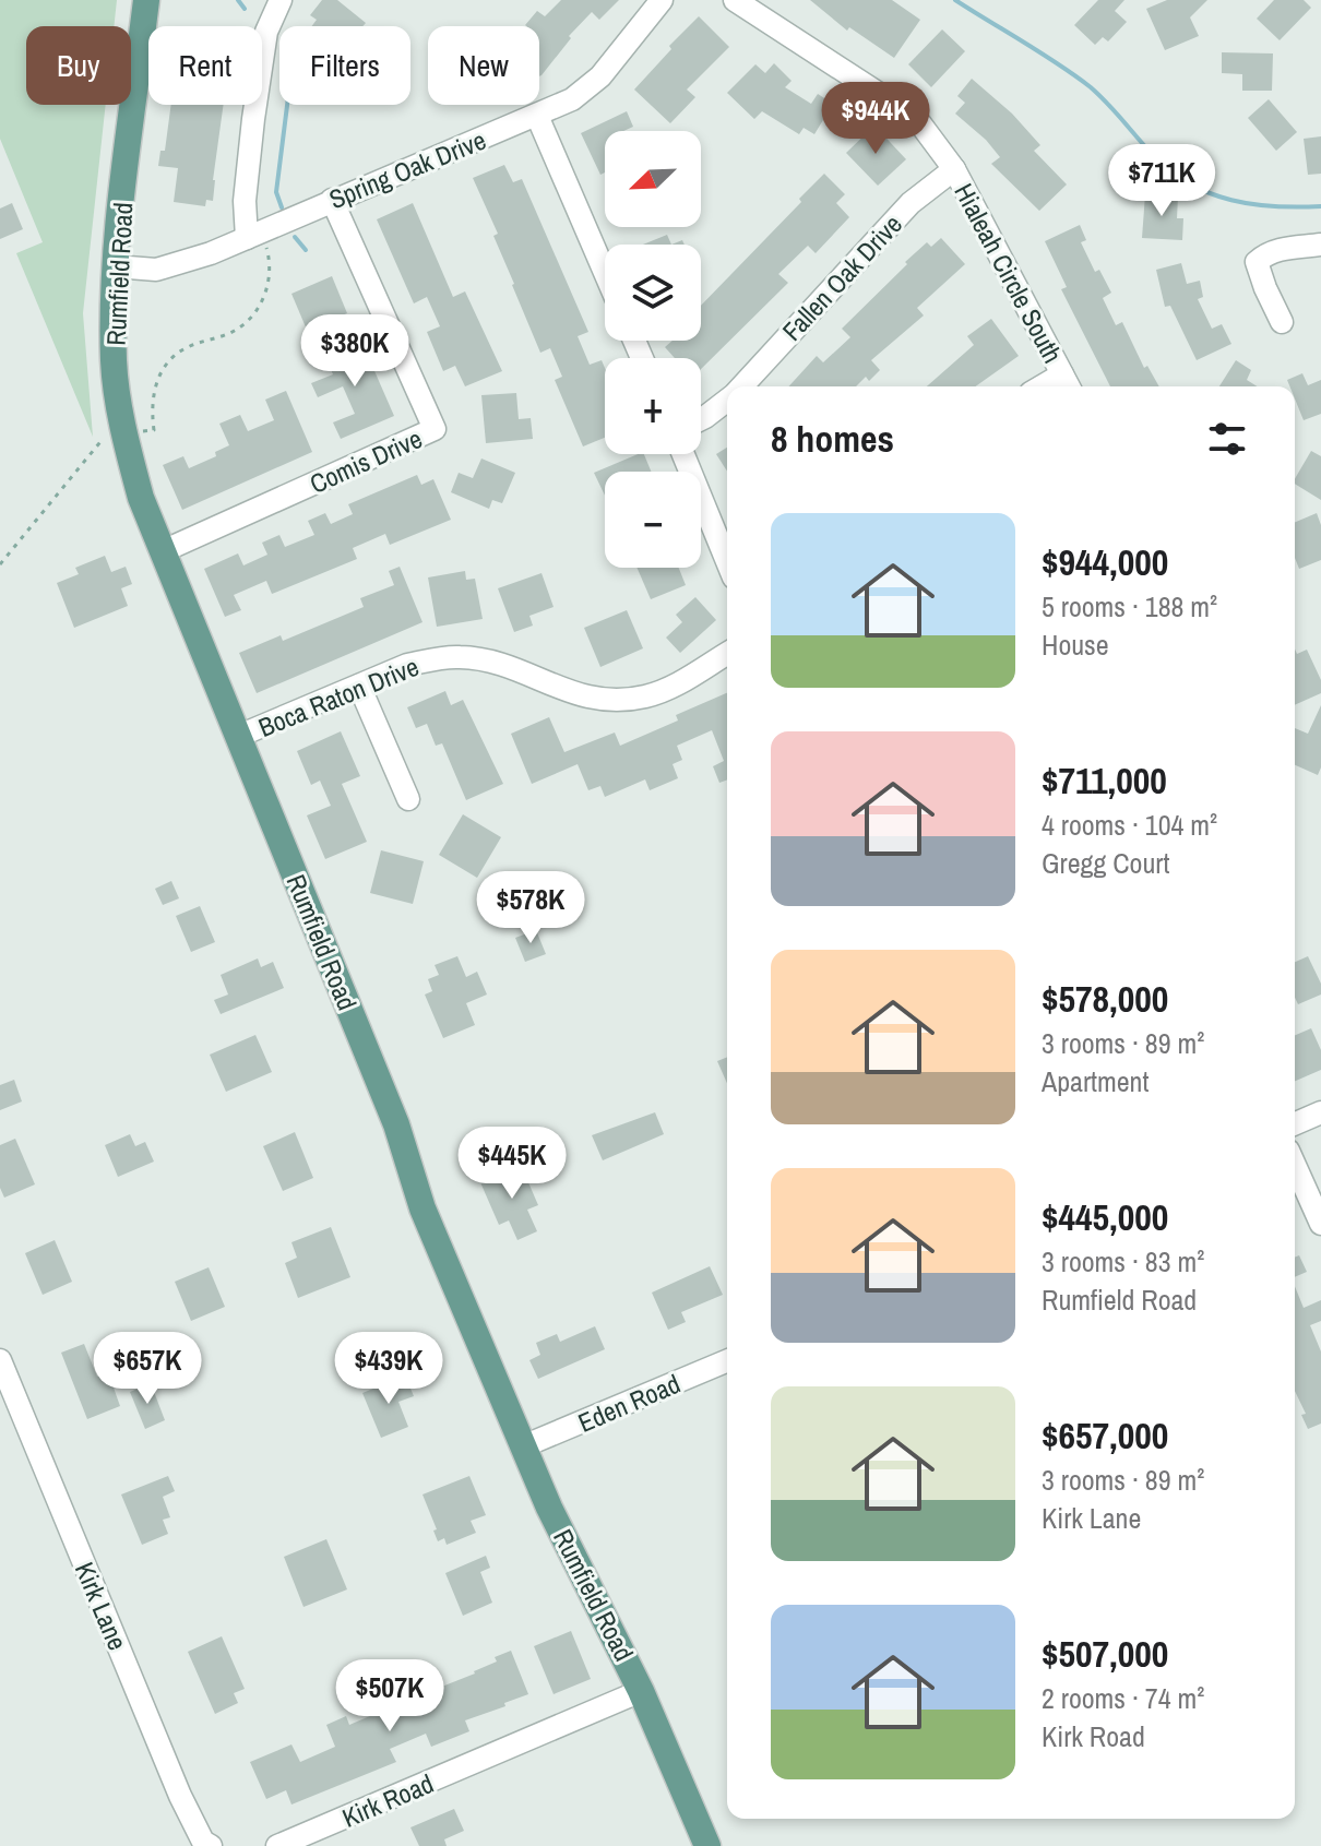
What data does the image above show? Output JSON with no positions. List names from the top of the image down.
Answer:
{
  "streets": {
    "main road": ["Rumfield Road"],
    "street": [
      "Spring Oak Drive",
      "Hialeah Circle South",
      "Fallen Oak Drive",
      "Comis Drive",
      "Boca Raton Drive",
      "Eden Road",
      "Kirk Lane",
      "Kirk Road"
    ]
  },
  "crossings": [
    ["Spring Oak Drive", "Rumfield Road"],
    ["Spring Oak Drive", "Comis Drive"],
    ["Hialeah Circle South", "Fallen Oak Drive"],
    ["Rumfield Road", "Comis Drive"],
    ["Rumfield Road", "Boca Raton Drive"],
    ["Rumfield Road", "Eden Road"],
    ["Rumfield Road", "Kirk Road"]
  ],
  "north": "bottom left",
  "page": {
    "chip": [
      "Buy",
      "Rent",
      "Filters",
      "New"
    ],
    "price": [
      "$944K",
      "$711K",
      "$380K",
      "$578K",
      "$445K",
      "$657K",
      "$439K",
      "$507K"
    ],
    "map_buttons": ["+", "−"],
    "heading": "8 homes",
    "list": [
      {
        "name": "$944,000",
        "note": "5 rooms · 188 m² · House"
      },
      {
        "name": "$711,000",
        "note": "4 rooms · 104 m² · Gregg Court"
      },
      {
        "name": "$578,000",
        "note": "3 rooms · 89 m² · Apartment"
      },
      {
        "name": "$445,000",
        "note": "3 rooms · 83 m² · Rumfield Road"
      },
      {
        "name": "$657,000",
        "note": "3 rooms · 89 m² · Kirk Lane"
      },
      {
        "name": "$507,000",
        "note": "2 rooms · 74 m² · Kirk Road"
      }
    ]
  }
}
